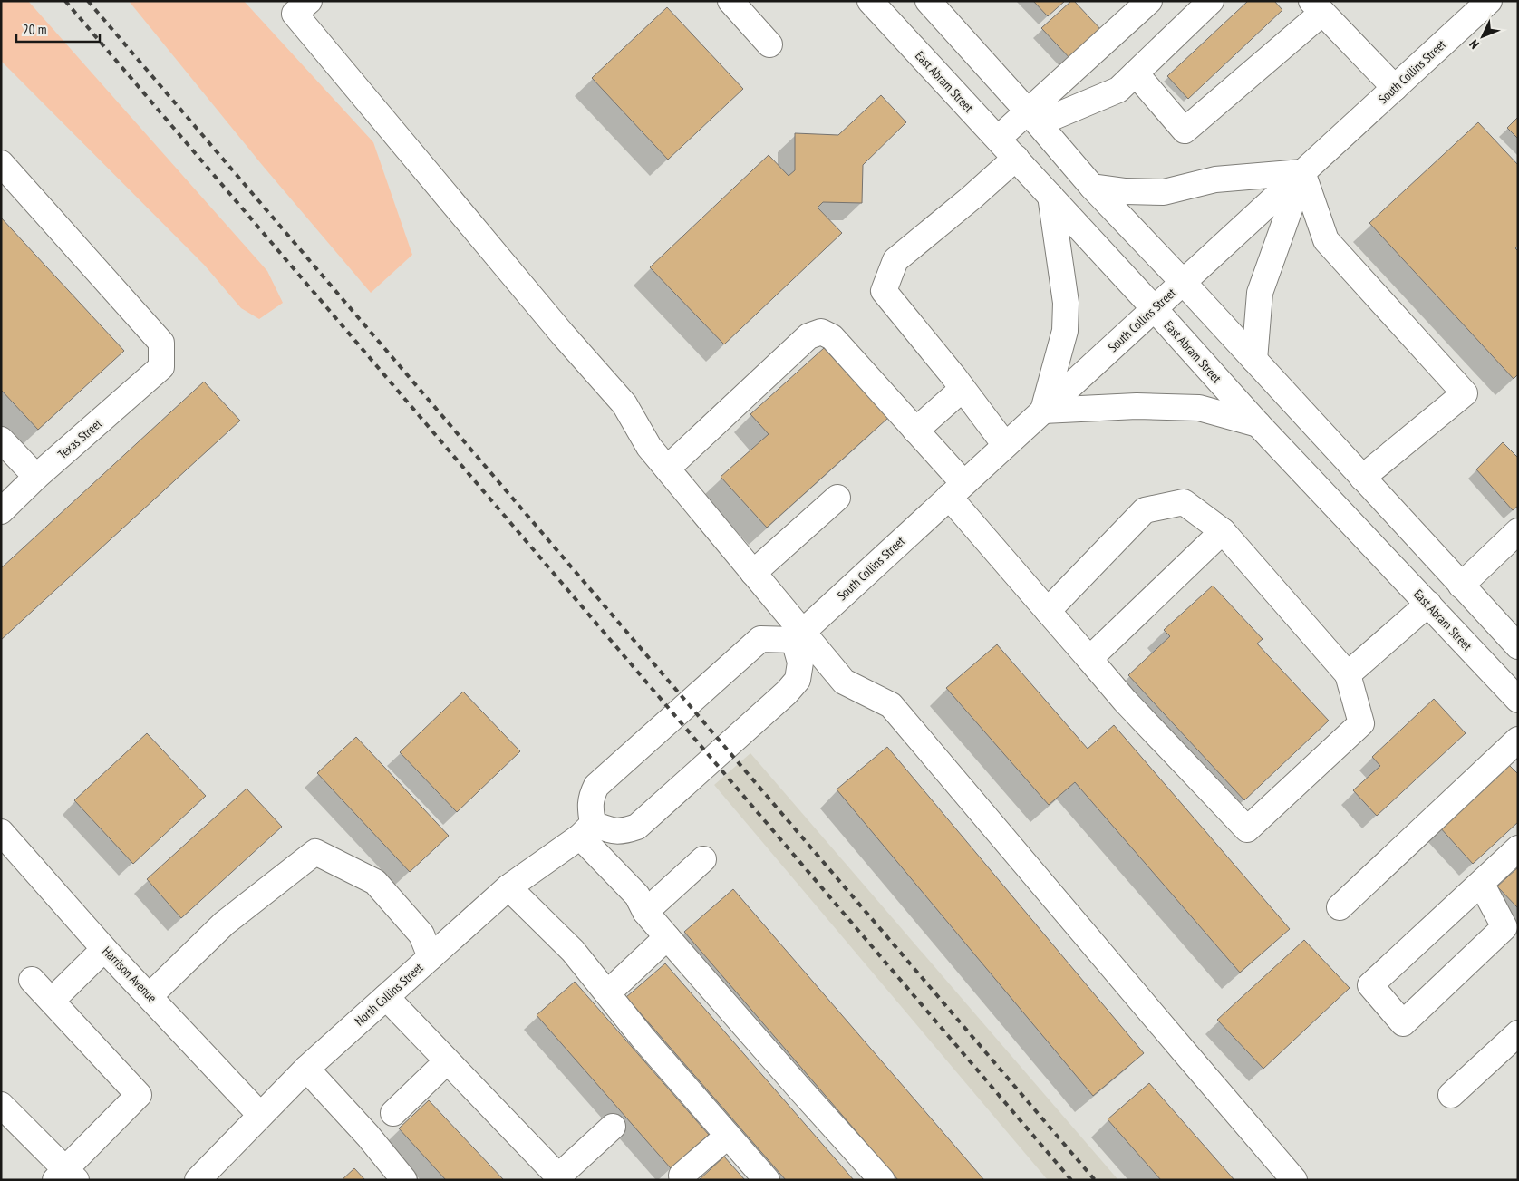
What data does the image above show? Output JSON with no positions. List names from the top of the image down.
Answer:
{
  "streets": {
    "main road": [
      "South Collins Street",
      "East Abram Street",
      "Texas Street",
      "Harrison Avenue",
      "North Collins Street"
    ]
  },
  "crossings": [
    ["South Collins Street", "East Abram Street"],
    ["Harrison Avenue", "North Collins Street"]
  ],
  "scale_bar": "20 m",
  "north": "bottom left"
}
